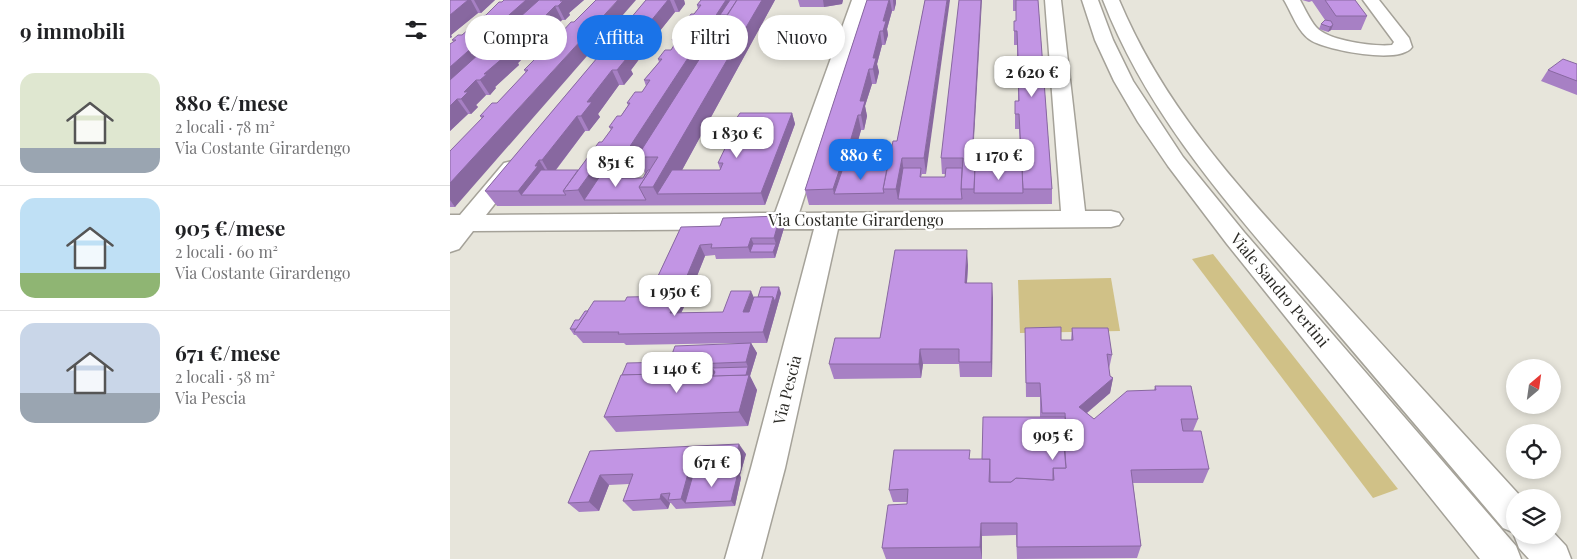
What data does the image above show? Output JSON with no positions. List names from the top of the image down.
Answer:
{
  "streets": {
    "street": ["Via Costante Girardengo", "Viale Sandro Pertini", "Via Pescia"]
  },
  "crossings": [
    ["Via Costante Girardengo", "Via Pescia"]
  ],
  "north": "top right",
  "page": {
    "heading": "9 immobili",
    "chip": [
      "Compra",
      "Affitta",
      "Filtri",
      "Nuovo"
    ],
    "price": [
      "2 620 €",
      "1 830 €",
      "880 €",
      "1 170 €",
      "851 €",
      "1 950 €",
      "1 140 €",
      "905 €",
      "671 €"
    ],
    "list": [
      {
        "name": "880 €/mese",
        "note": "2 locali · 78 m² · Via Costante Girardengo"
      },
      {
        "name": "905 €/mese",
        "note": "2 locali · 60 m² · Via Costante Girardengo"
      },
      {
        "name": "671 €/mese",
        "note": "2 locali · 58 m² · Via Pescia"
      }
    ]
  }
}
